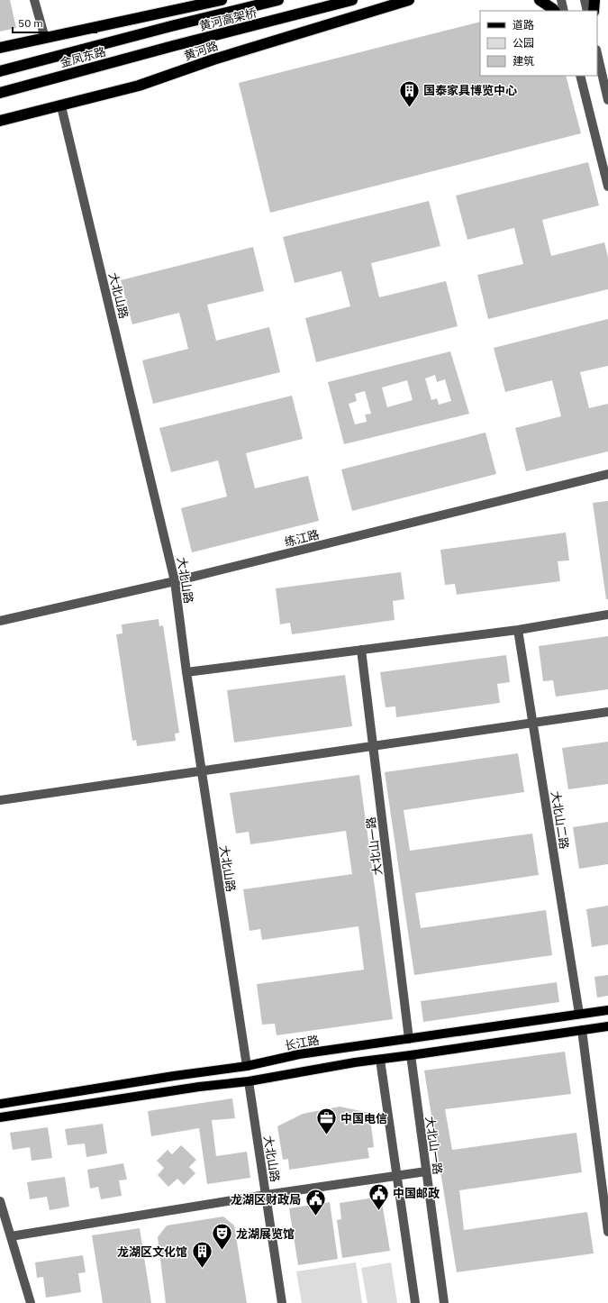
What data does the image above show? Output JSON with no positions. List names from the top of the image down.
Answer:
{
  "streets": {
    "highway": ["黄河高架桥", "黄河路", "金凤东路"],
    "main road": ["长江路"],
    "street": [
      "大北山路",
      "练江路",
      "大北山二路",
      "大北山一路"
    ]
  },
  "crossings": [
    ["黄河高架桥", "金凤东路"],
    ["黄河路", "大北山路"],
    ["大北山路", "练江路"],
    ["大北山路", "长江路"],
    ["大北山二路", "长江路"],
    ["大北山一路", "长江路"]
  ],
  "places": {
    "building": ["国泰家具博览中心", "龙湖区文化馆"],
    "office": ["中国电信"],
    "public building": ["中国邮政", "龙湖区财政局"],
    "theatre": ["龙湖展览馆"]
  },
  "legend": ["道路", "公园", "建筑"],
  "scale_bar": "50 m"
}
